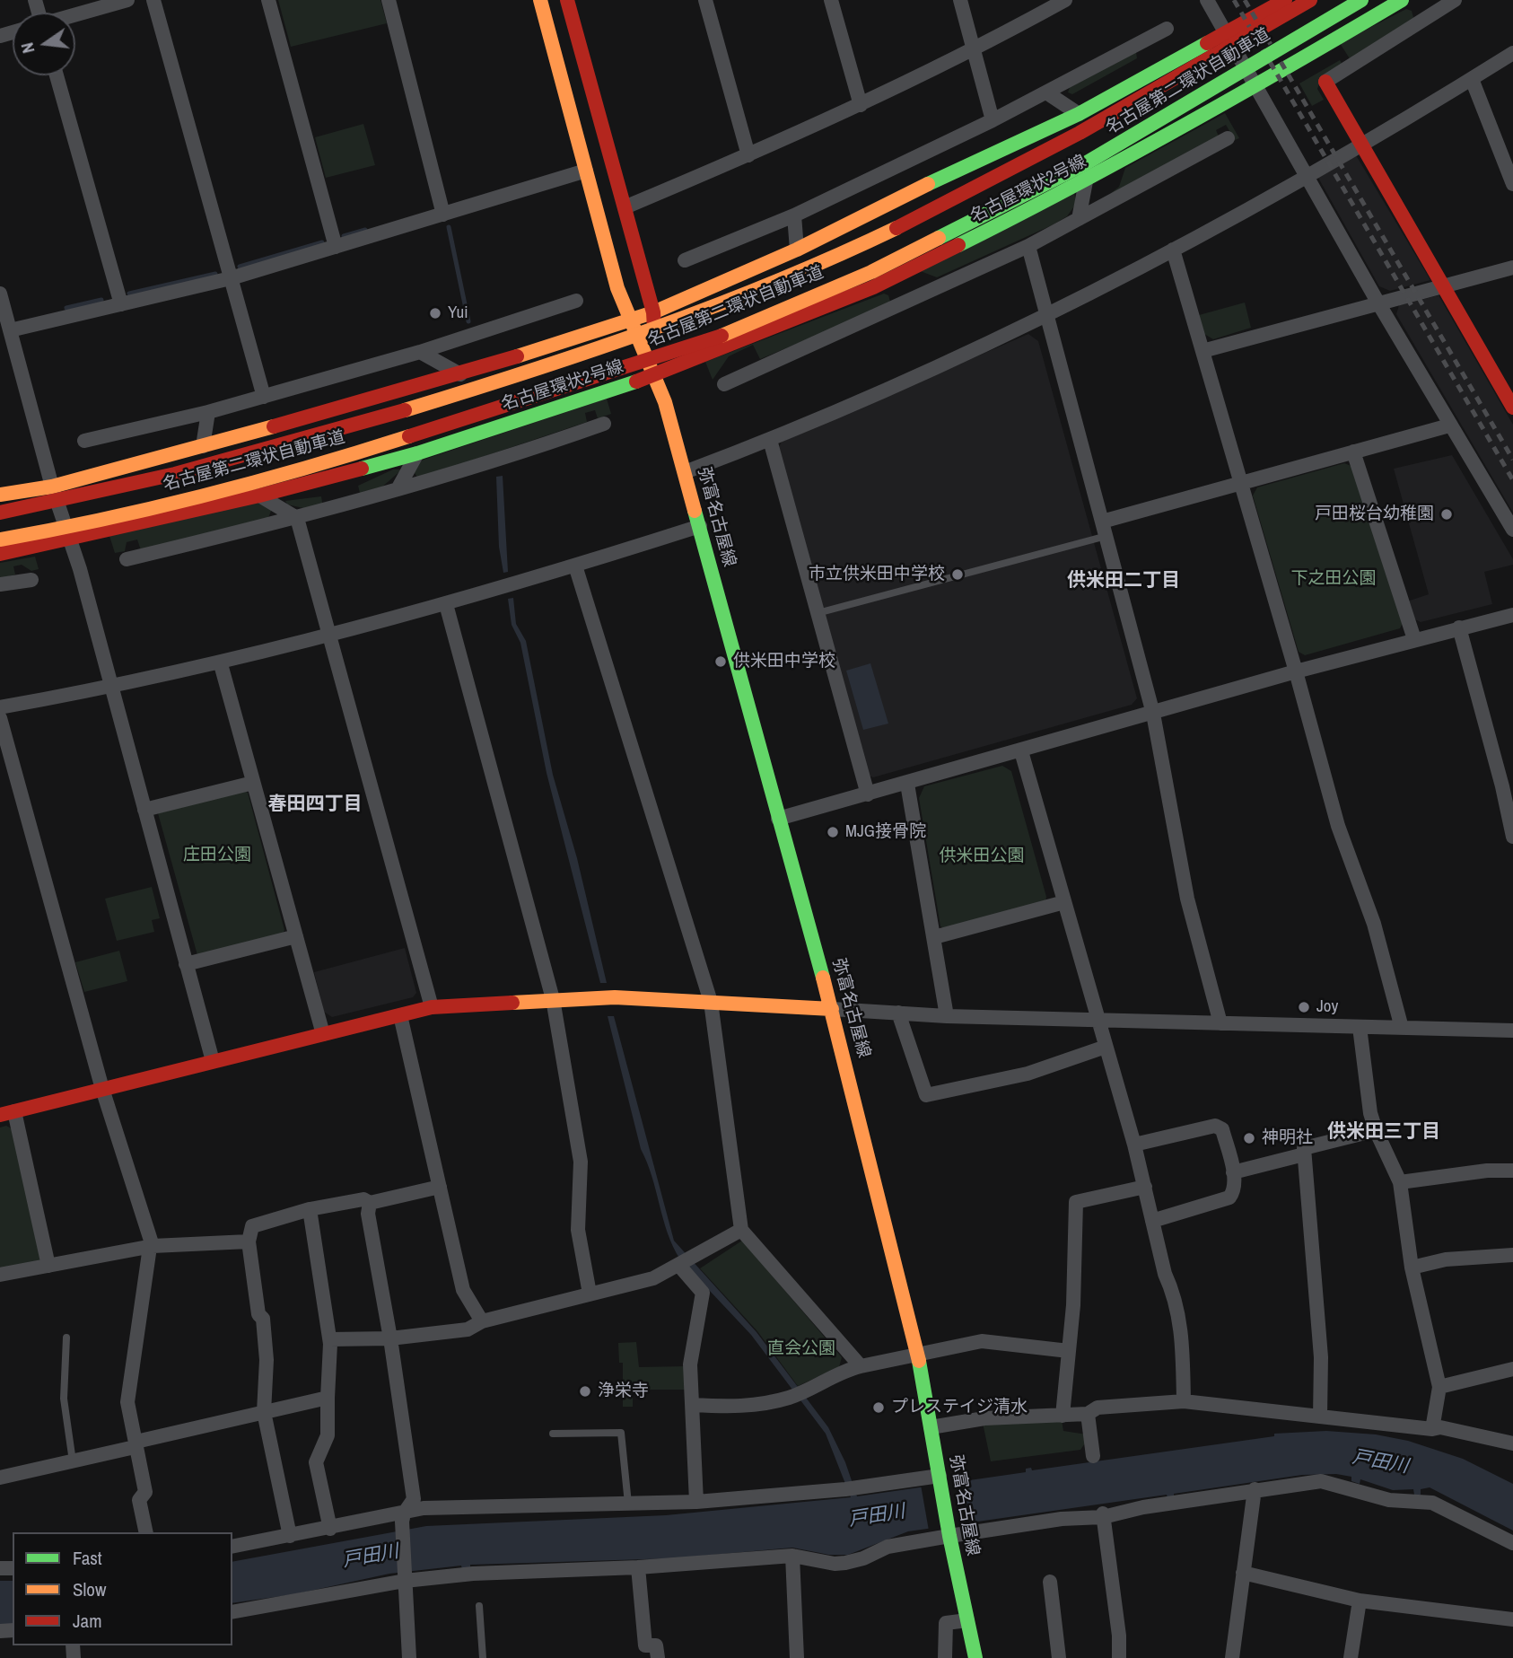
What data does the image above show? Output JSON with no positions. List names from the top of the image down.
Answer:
{
  "streets": {
    "main road": ["名古屋第二環状自動車道", "名古屋環状2号線", "弥富名古屋線"]
  },
  "crossings": [
    ["名古屋環状2号線", "弥富名古屋線"]
  ],
  "districts": ["供米田二丁目", "春田四丁目", "供米田三丁目"],
  "water": ["戸田川"],
  "parks": [
    "下之田公園",
    "庄田公園",
    "供米田公園",
    "直会公園"
  ],
  "places": [
    "Yui",
    "戸田桜台幼稚園",
    "市立供米田中学校",
    "供米田中学校",
    "MJG接骨院",
    "Joy",
    "神明社",
    "浄栄寺",
    "プレステイジ清水"
  ],
  "legend": ["Fast", "Slow", "Jam"],
  "north": "left"
}
